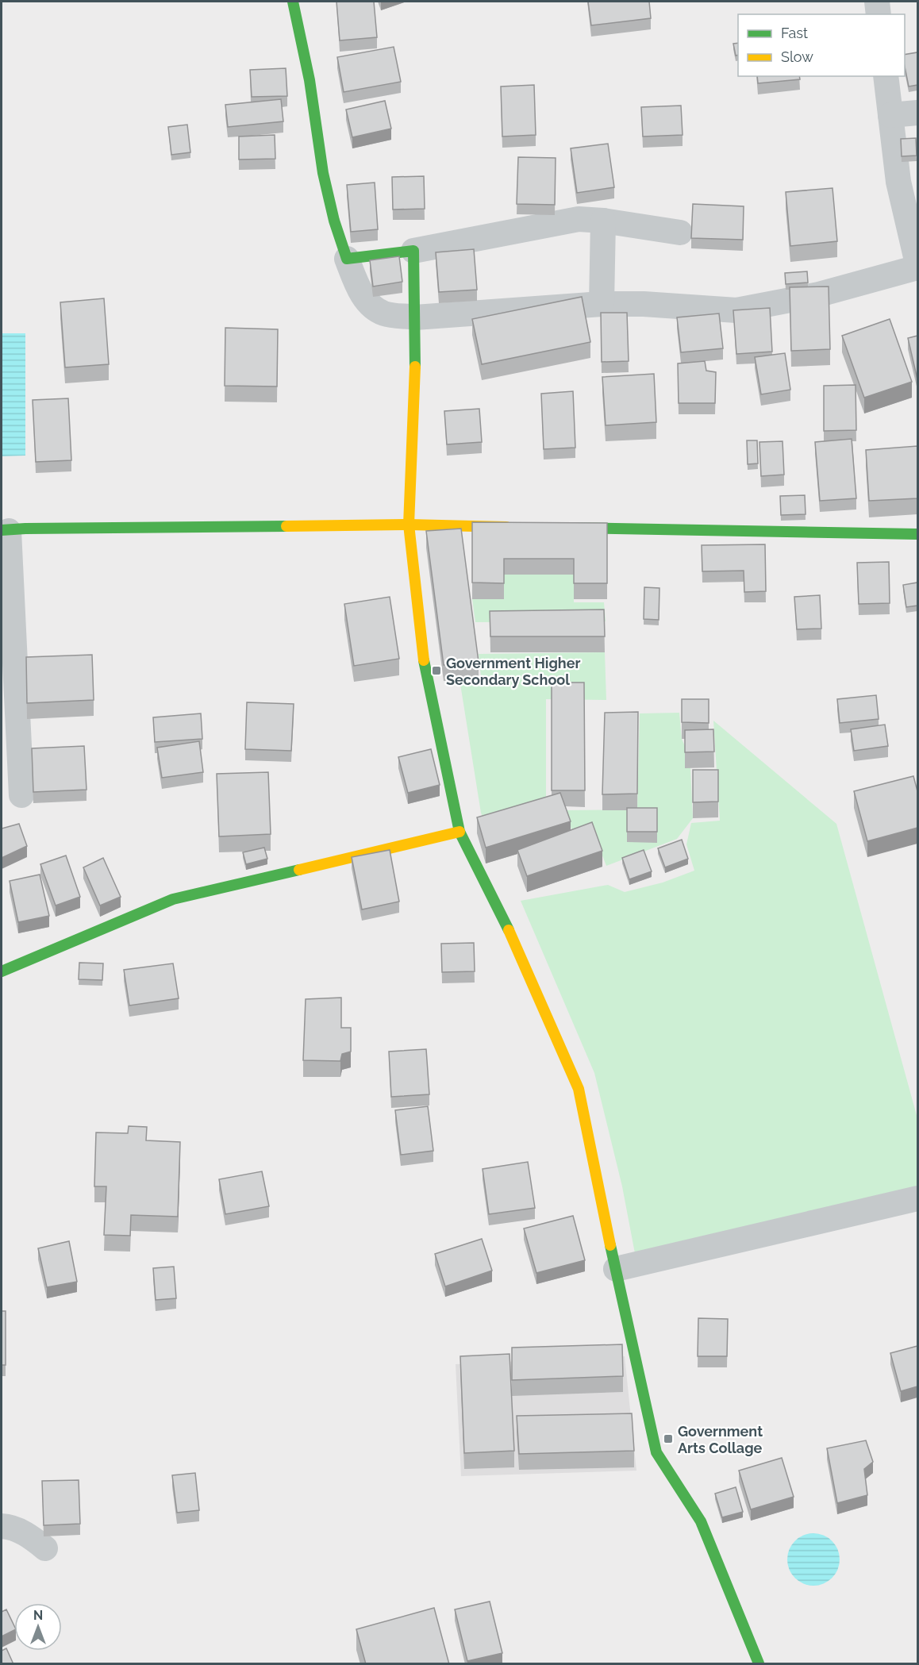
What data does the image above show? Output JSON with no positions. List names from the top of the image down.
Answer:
{
  "places": {
    "transit": ["Government Higher Secondary School", "Government Arts Collage"]
  },
  "legend": ["Fast", "Slow"],
  "north": "top"
}
